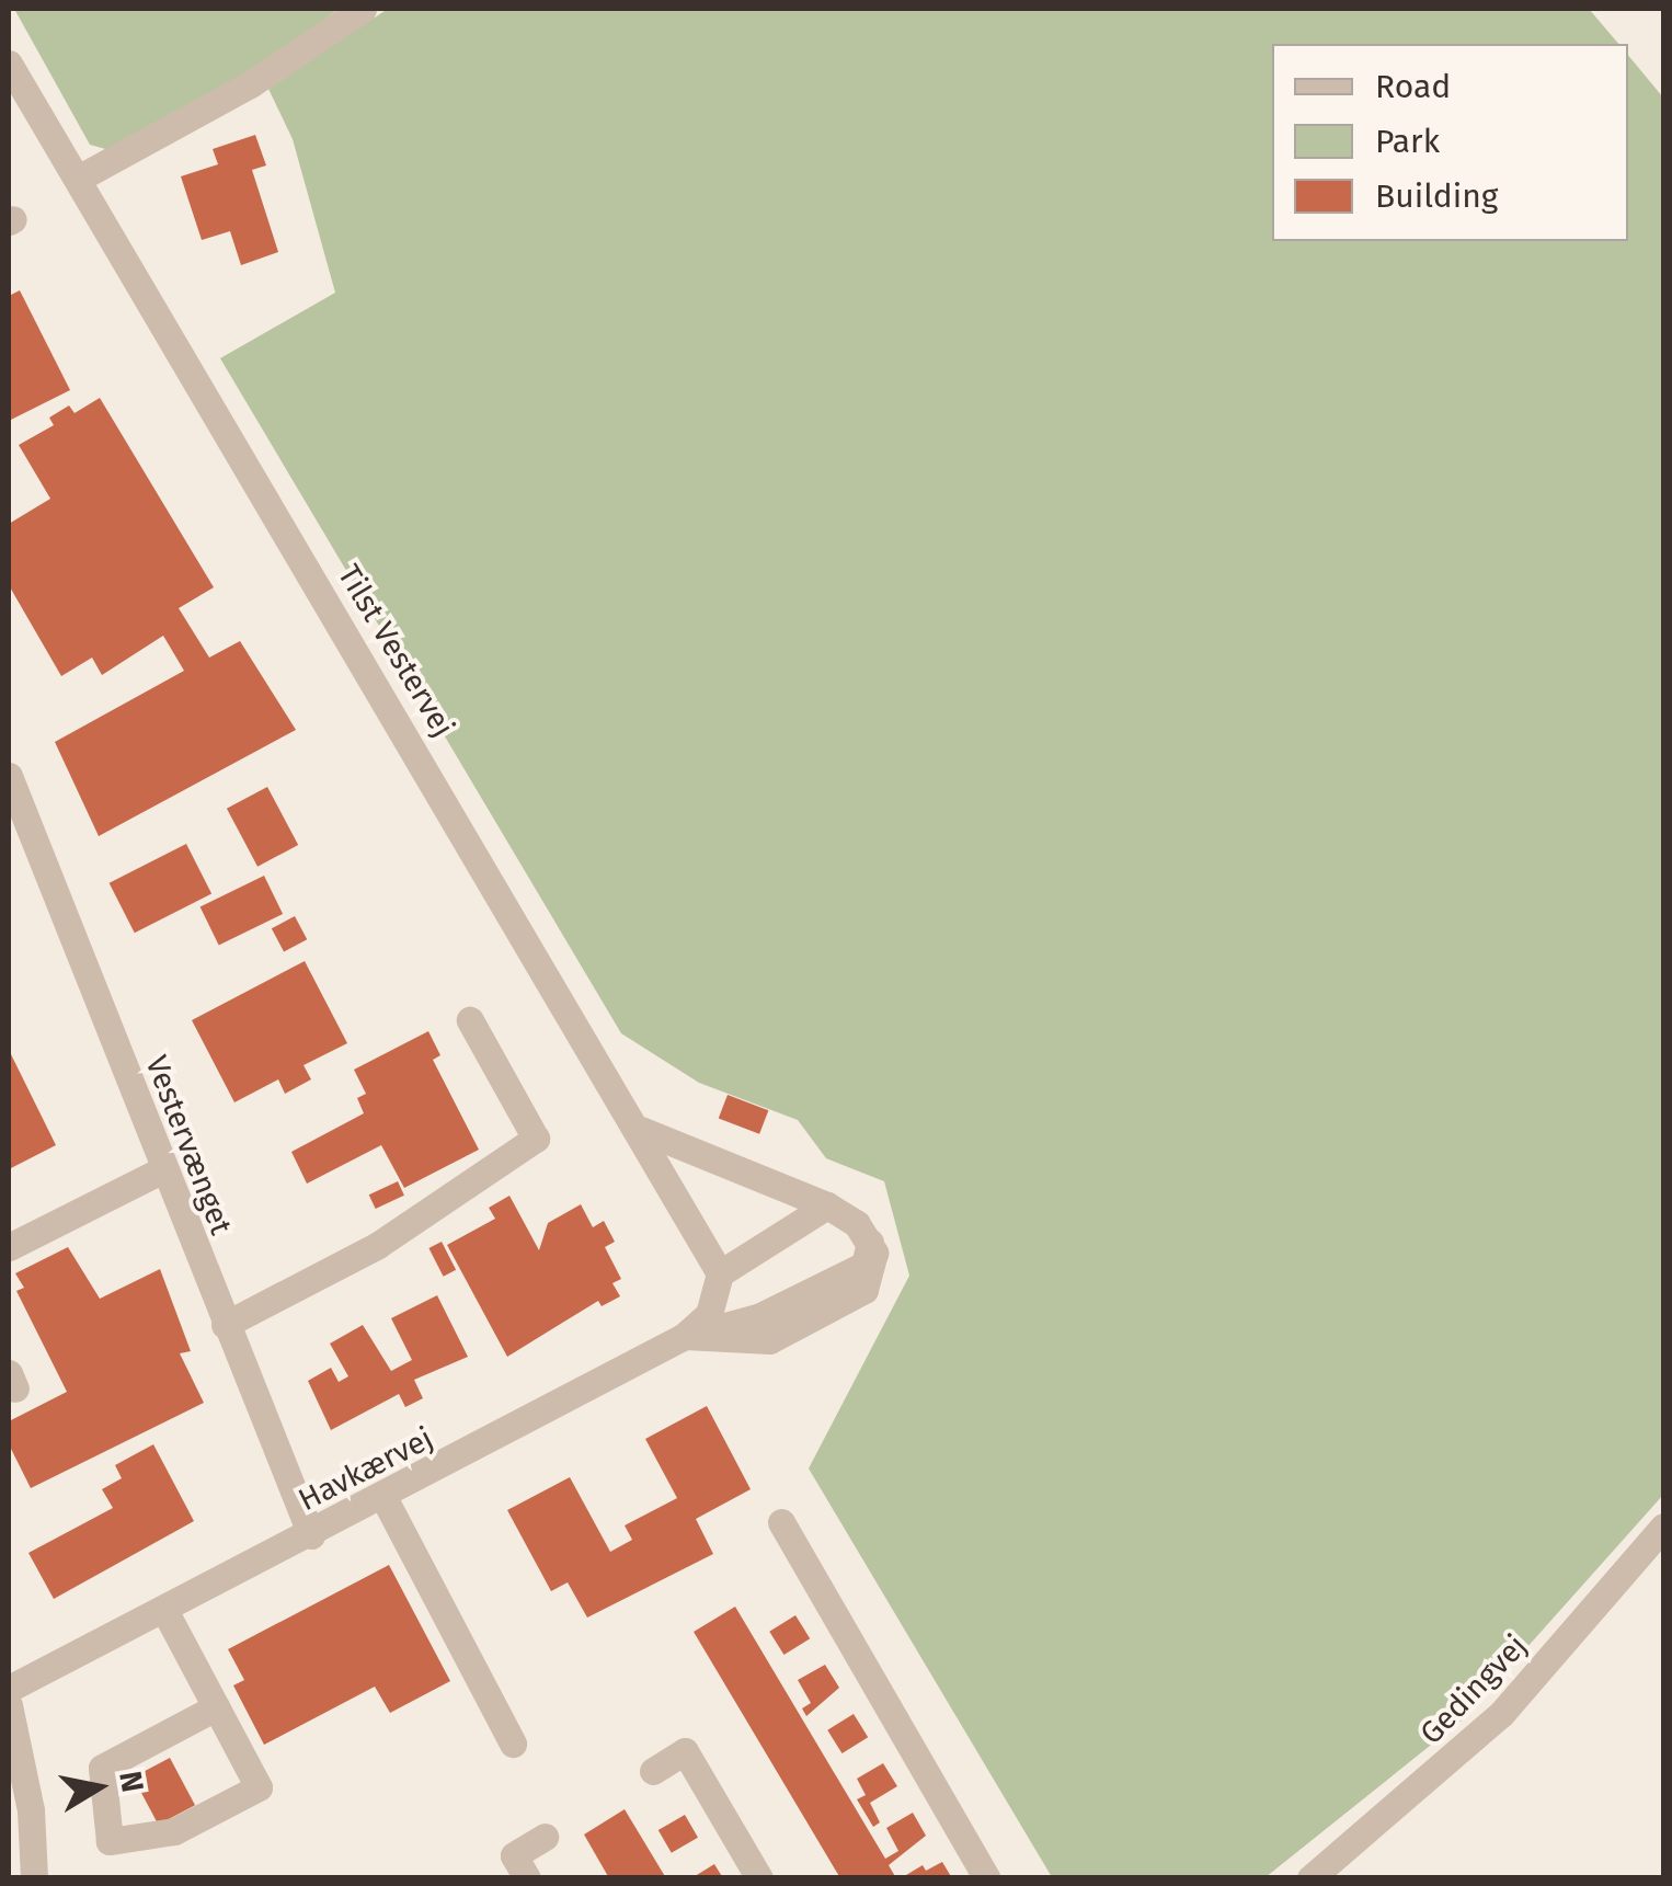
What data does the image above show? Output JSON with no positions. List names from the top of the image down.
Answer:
{
  "streets": {
    "street": [
      "Tilst Vestervej",
      "Vestervænget",
      "Havkærvej",
      "Gedingvej"
    ]
  },
  "crossings": [
    ["Tilst Vestervej", "Havkærvej"],
    ["Vestervænget", "Havkærvej"]
  ],
  "legend": ["Road", "Park", "Building"],
  "north": "right"
}
